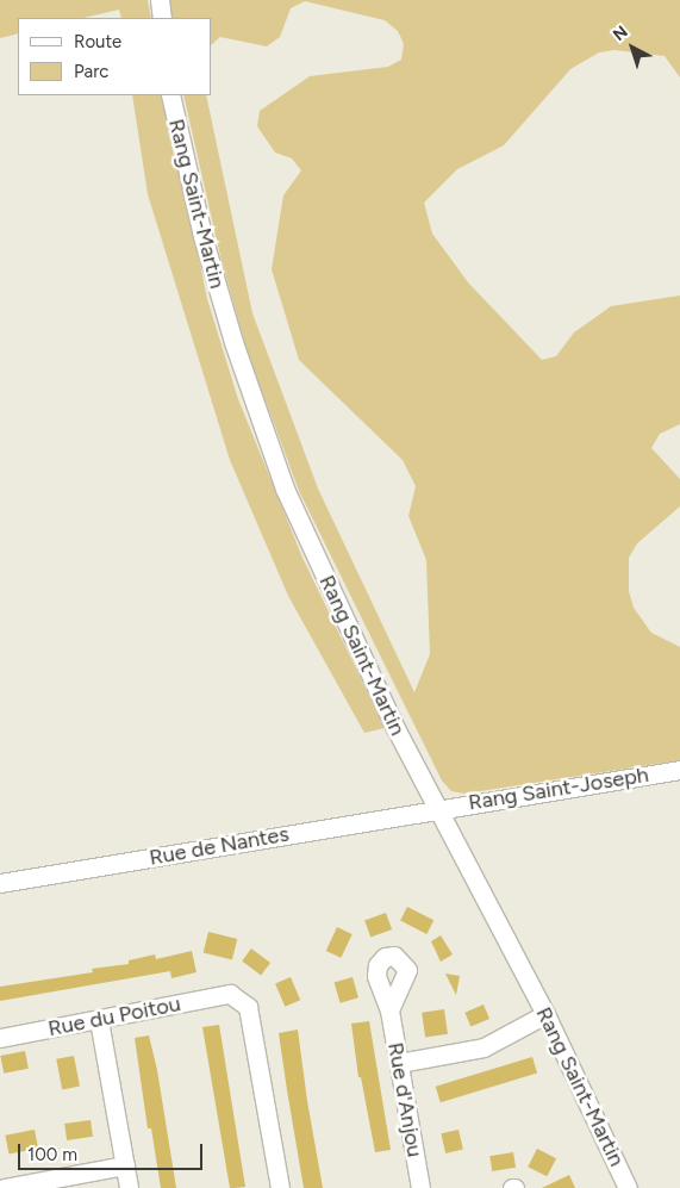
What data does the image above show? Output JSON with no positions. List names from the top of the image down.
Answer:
{
  "streets": {
    "street": [
      "Rang Saint-Martin",
      "Rang Saint-Joseph",
      "Rue de Nantes",
      "Rue du Poitou",
      "Rue d'Anjou"
    ]
  },
  "crossings": [
    ["Rang Saint-Martin", "Rang Saint-Joseph"],
    ["Rang Saint-Martin", "Rue de Nantes"],
    ["Rang Saint-Joseph", "Rue de Nantes"]
  ],
  "legend": ["Route", "Parc"],
  "scale_bar": "100 m",
  "north": "top left"
}
